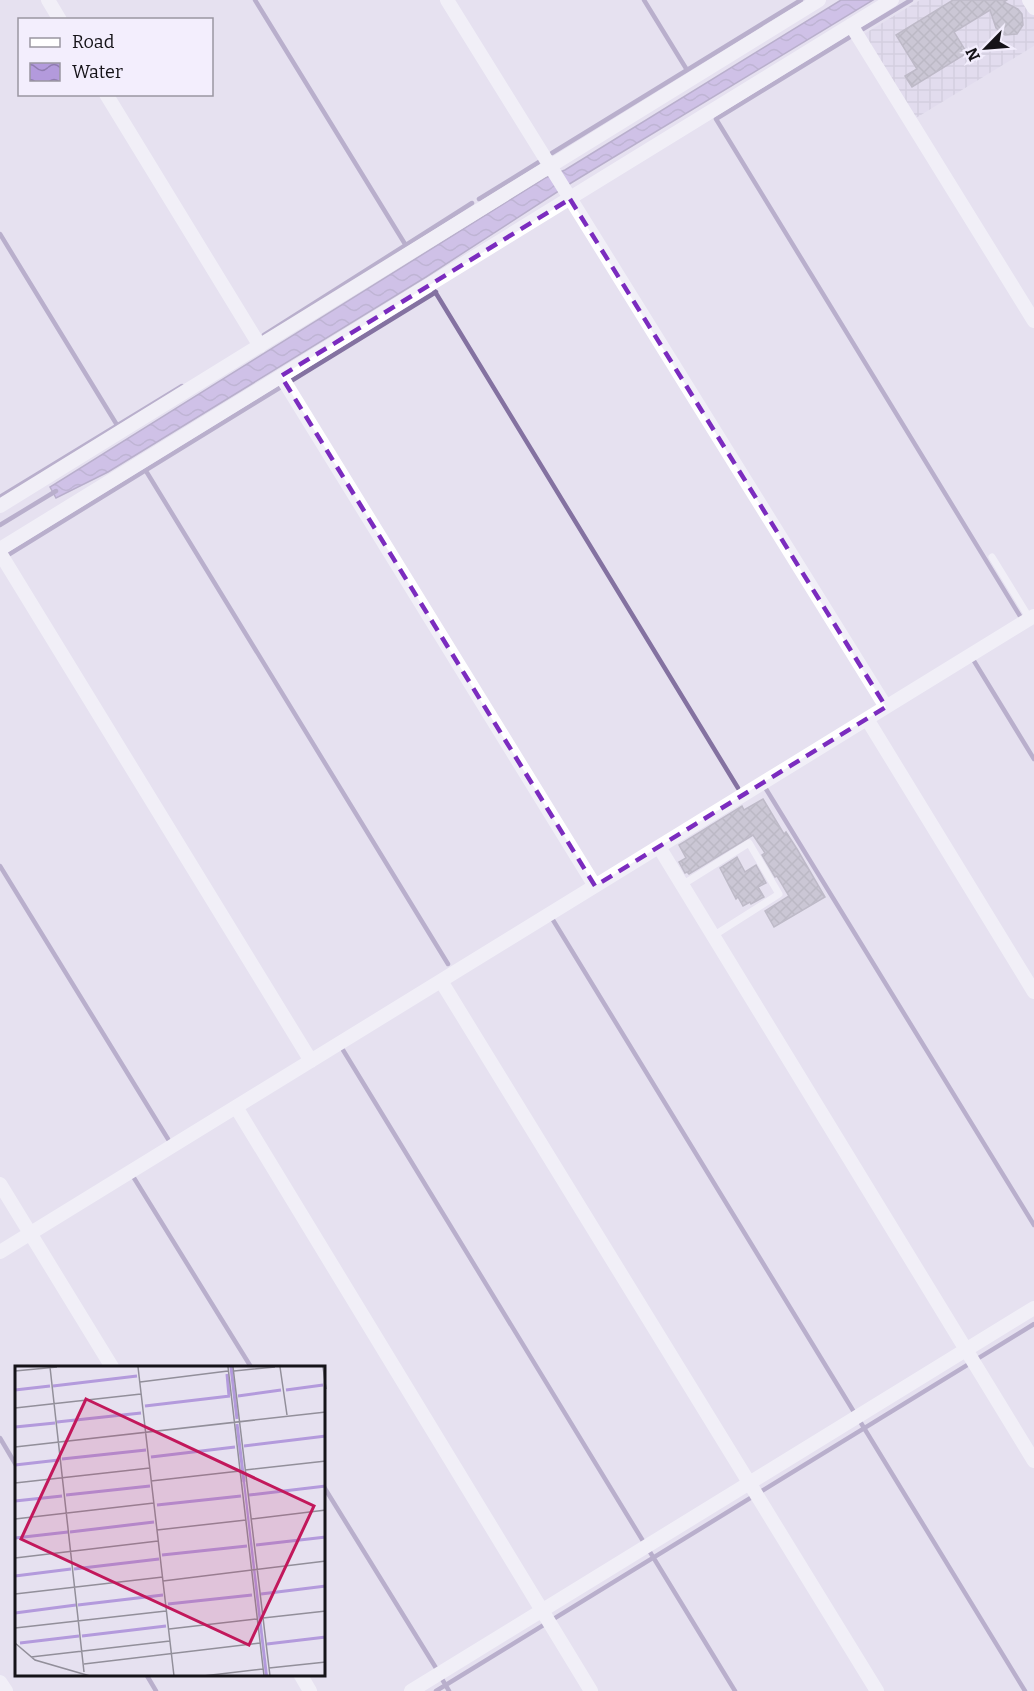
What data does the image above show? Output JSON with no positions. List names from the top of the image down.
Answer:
{
  "legend": ["Road", "Water"],
  "north": "bottom left"
}
